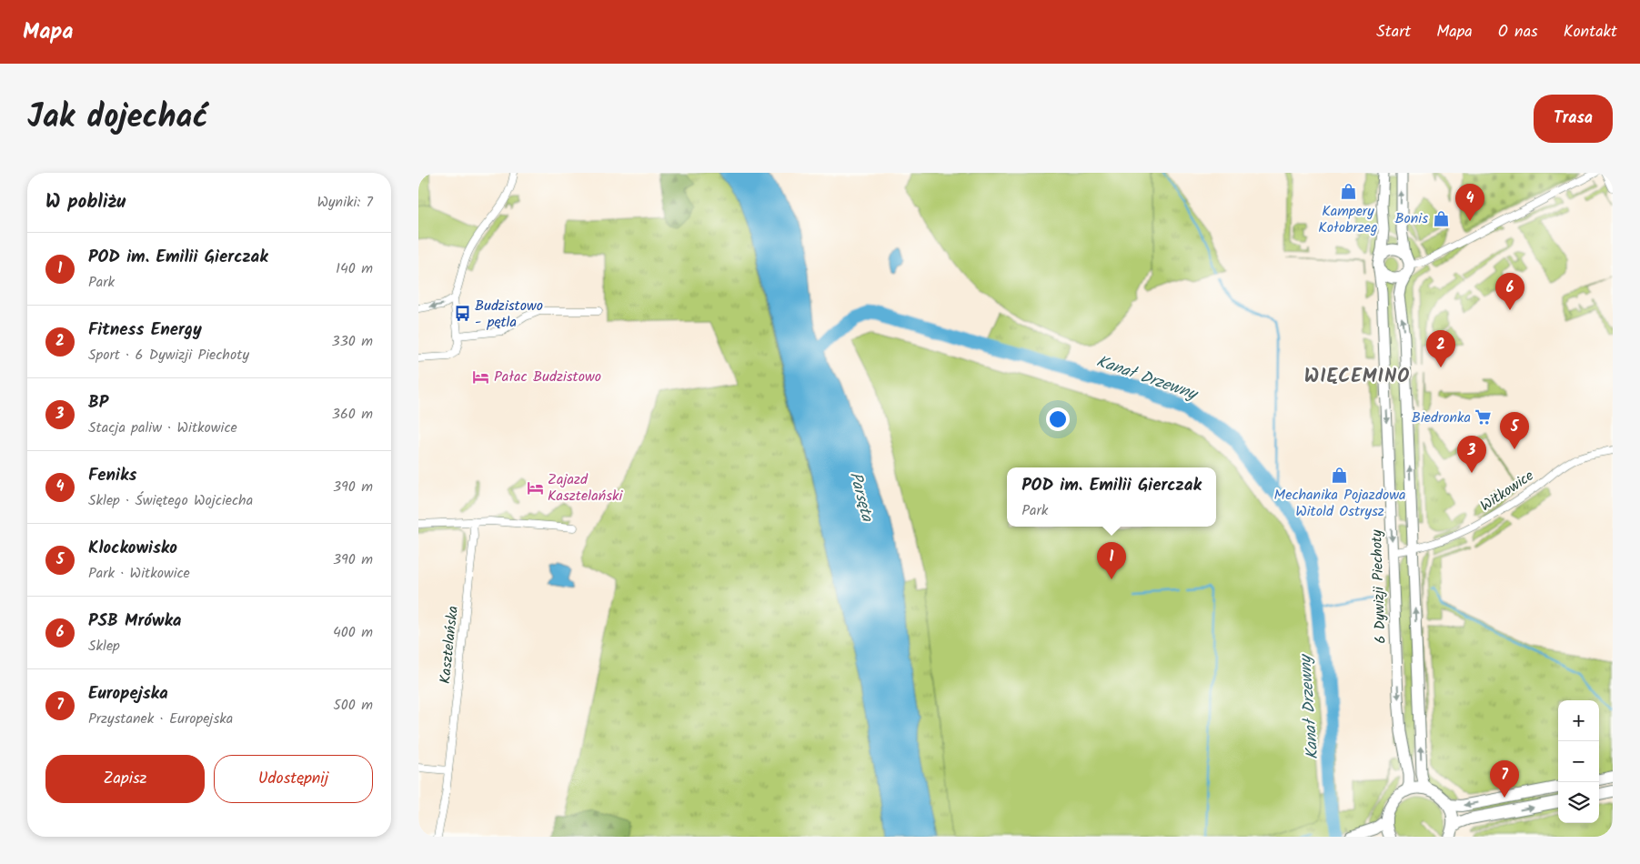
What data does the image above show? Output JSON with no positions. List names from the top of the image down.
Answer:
{
  "streets": {
    "street": ["Witkowice", "6 Dywizji Piechoty", "Kasztelańska"]
  },
  "crossings": [
    ["Witkowice", "6 Dywizji Piechoty"]
  ],
  "districts": ["WIĘCEMINO"],
  "water": ["Kanał Drzewny", "Parsęta"],
  "places": {
    "shop": ["Kampery Kołobrzeg", "Bonis", "Mechanika Pojazdowa Witold Ostrysz"],
    "bus stop": ["Budzistowo - pętla"],
    "hotel": ["Pałac Budzistowo", "Zajazd Kasztelański"],
    "supermarket": ["Biedronka"]
  },
  "page": {
    "header": "Mapa",
    "nav": [
      "Start",
      "Mapa",
      "O nas",
      "Kontakt"
    ],
    "title": "Jak dojechać",
    "buttons": [
      "Trasa",
      ["Zapisz", "Udostępnij"]
    ],
    "heading": ["W pobliżu", "Wyniki: 7"],
    "pins": [
      "4",
      "6",
      "2",
      "5",
      "3",
      "1",
      "7"
    ],
    "list": [
      {
        "mark": "1",
        "name": "POD im. Emilii Gierczak",
        "note": "Park",
        "value": "140 m"
      },
      {
        "mark": "2",
        "name": "Fitness Energy",
        "note": "Sport · 6 Dywizji Piechoty",
        "value": "330 m"
      },
      {
        "mark": "3",
        "name": "BP",
        "note": "Stacja paliw · Witkowice",
        "value": "360 m"
      },
      {
        "mark": "4",
        "name": "Feniks",
        "note": "Sklep · Świętego Wojciecha",
        "value": "390 m"
      },
      {
        "mark": "5",
        "name": "Klockowisko",
        "note": "Park · Witkowice",
        "value": "390 m"
      },
      {
        "mark": "6",
        "name": "PSB Mrówka",
        "note": "Sklep",
        "value": "400 m"
      },
      {
        "mark": "7",
        "name": "Europejska",
        "note": "Przystanek · Europejska",
        "value": "500 m"
      }
    ],
    "popup": ["POD im. Emilii Gierczak", "Park"],
    "map_buttons": ["+", "−"]
  }
}
